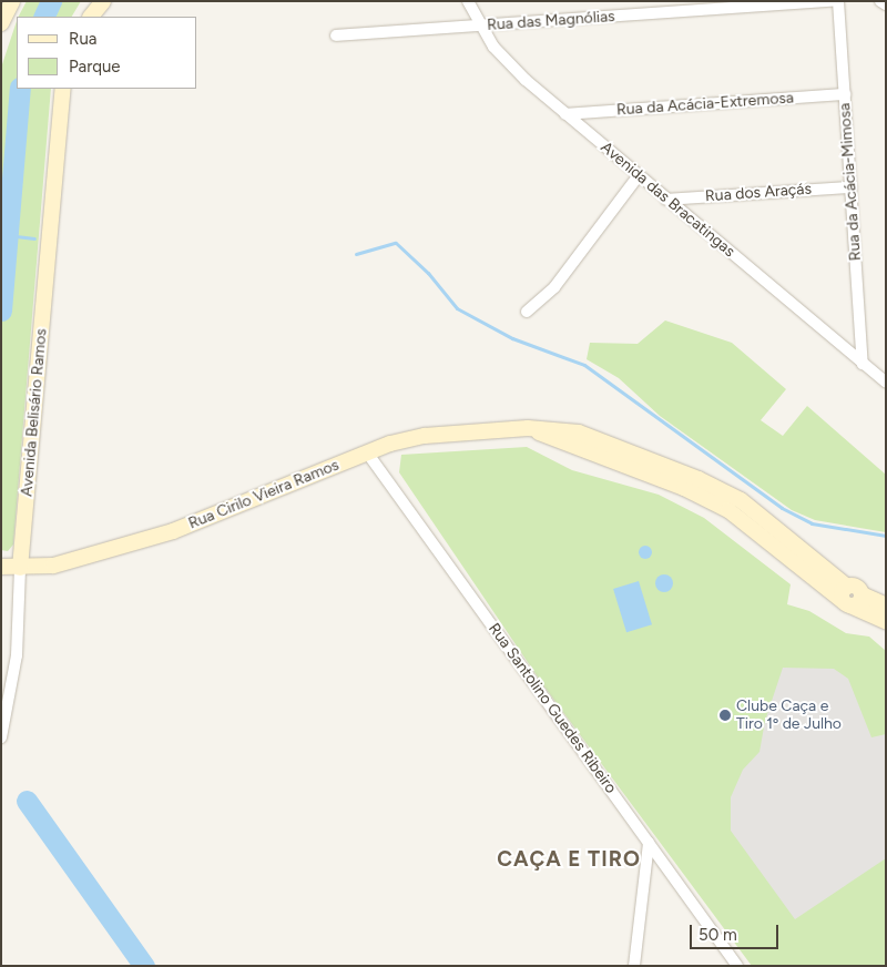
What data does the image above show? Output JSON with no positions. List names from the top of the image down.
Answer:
{
  "streets": {
    "main road": ["Avenida Belisário Ramos", "Rua Cirilo Vieira Ramos"],
    "street": [
      "Rua das Magnólias",
      "Rua da Acácia-Extremosa",
      "Rua da Acácia-Mimosa",
      "Rua dos Araçás",
      "Avenida das Bracatingas",
      "Rua Santolino Guedes Ribeiro"
    ]
  },
  "crossings": [
    ["Rua das Magnólias", "Avenida das Bracatingas"],
    ["Rua da Acácia-Extremosa", "Rua da Acácia-Mimosa"],
    ["Rua da Acácia-Extremosa", "Avenida das Bracatingas"],
    ["Rua da Acácia-Mimosa", "Rua dos Araçás"],
    ["Rua da Acácia-Mimosa", "Avenida das Bracatingas"],
    ["Rua dos Araçás", "Avenida das Bracatingas"],
    ["Avenida Belisário Ramos", "Rua Cirilo Vieira Ramos"],
    ["Rua Cirilo Vieira Ramos", "Rua Santolino Guedes Ribeiro"]
  ],
  "districts": ["CAÇA E TIRO"],
  "places": ["Clube Caça e Tiro 1º de Julho"],
  "legend": ["Rua", "Parque"],
  "scale_bar": "50 m"
}
